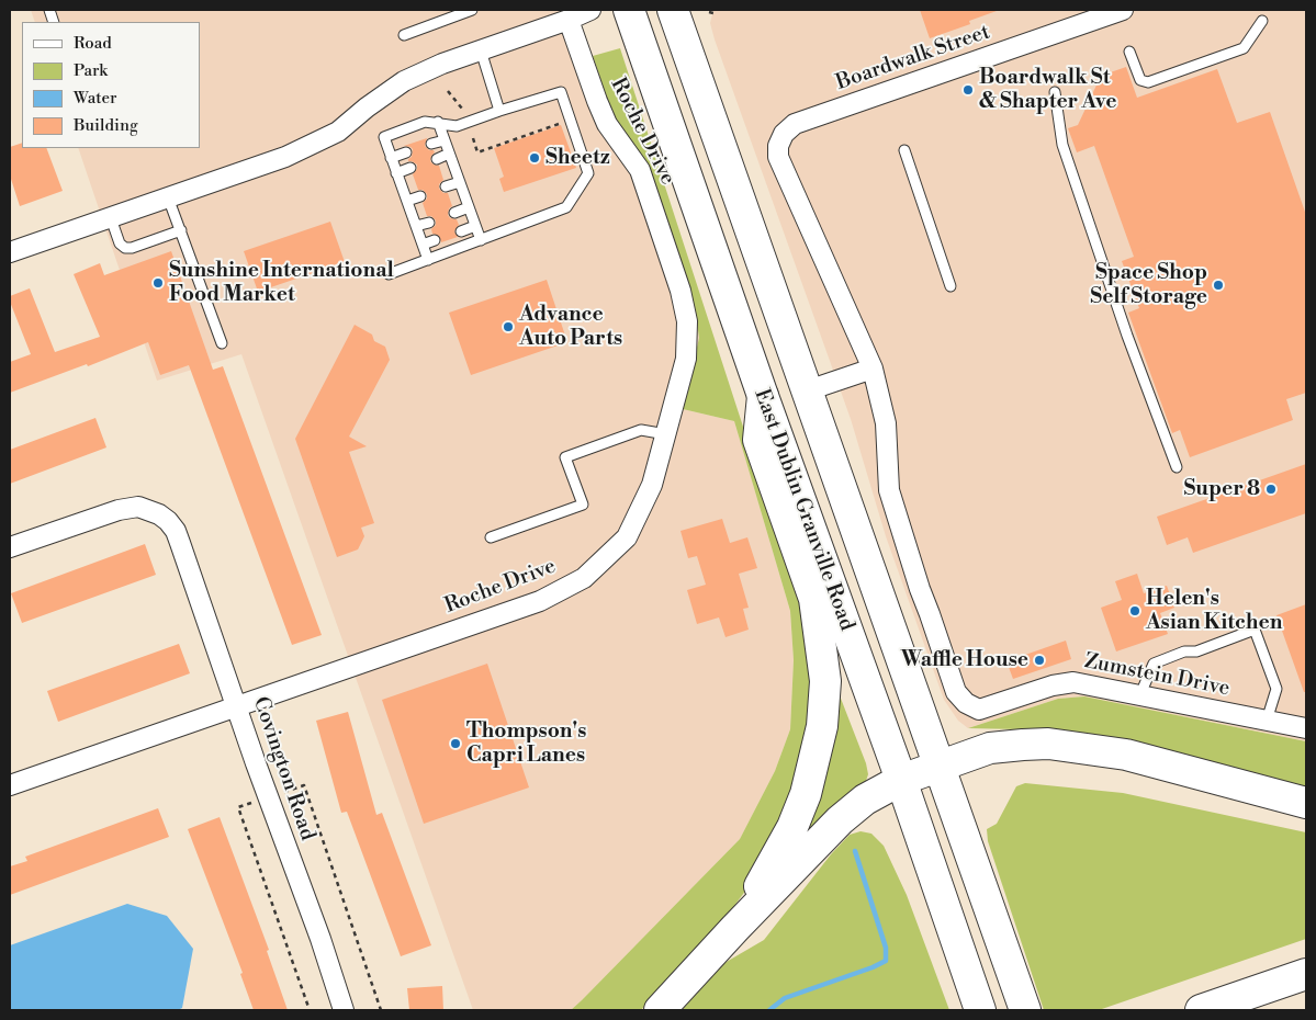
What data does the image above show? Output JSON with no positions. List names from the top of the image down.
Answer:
{
  "streets": {
    "main road": ["East Dublin Granville Road"],
    "street": [
      "Boardwalk Street",
      "Roche Drive",
      "Zumstein Drive",
      "Covington Road"
    ]
  },
  "crossings": [
    ["Boardwalk Street", "Zumstein Drive"],
    ["Roche Drive", "Covington Road"]
  ],
  "places": [
    "Boardwalk St & Shapter Ave",
    "Sheetz",
    "Sunshine International Food Market",
    "Space Shop Self Storage",
    "Advance Auto Parts",
    "Super 8",
    "Helen's Asian Kitchen",
    "Waffle House",
    "Thompson's Capri Lanes"
  ],
  "legend": [
    "Road",
    "Park",
    "Water",
    "Building"
  ]
}
